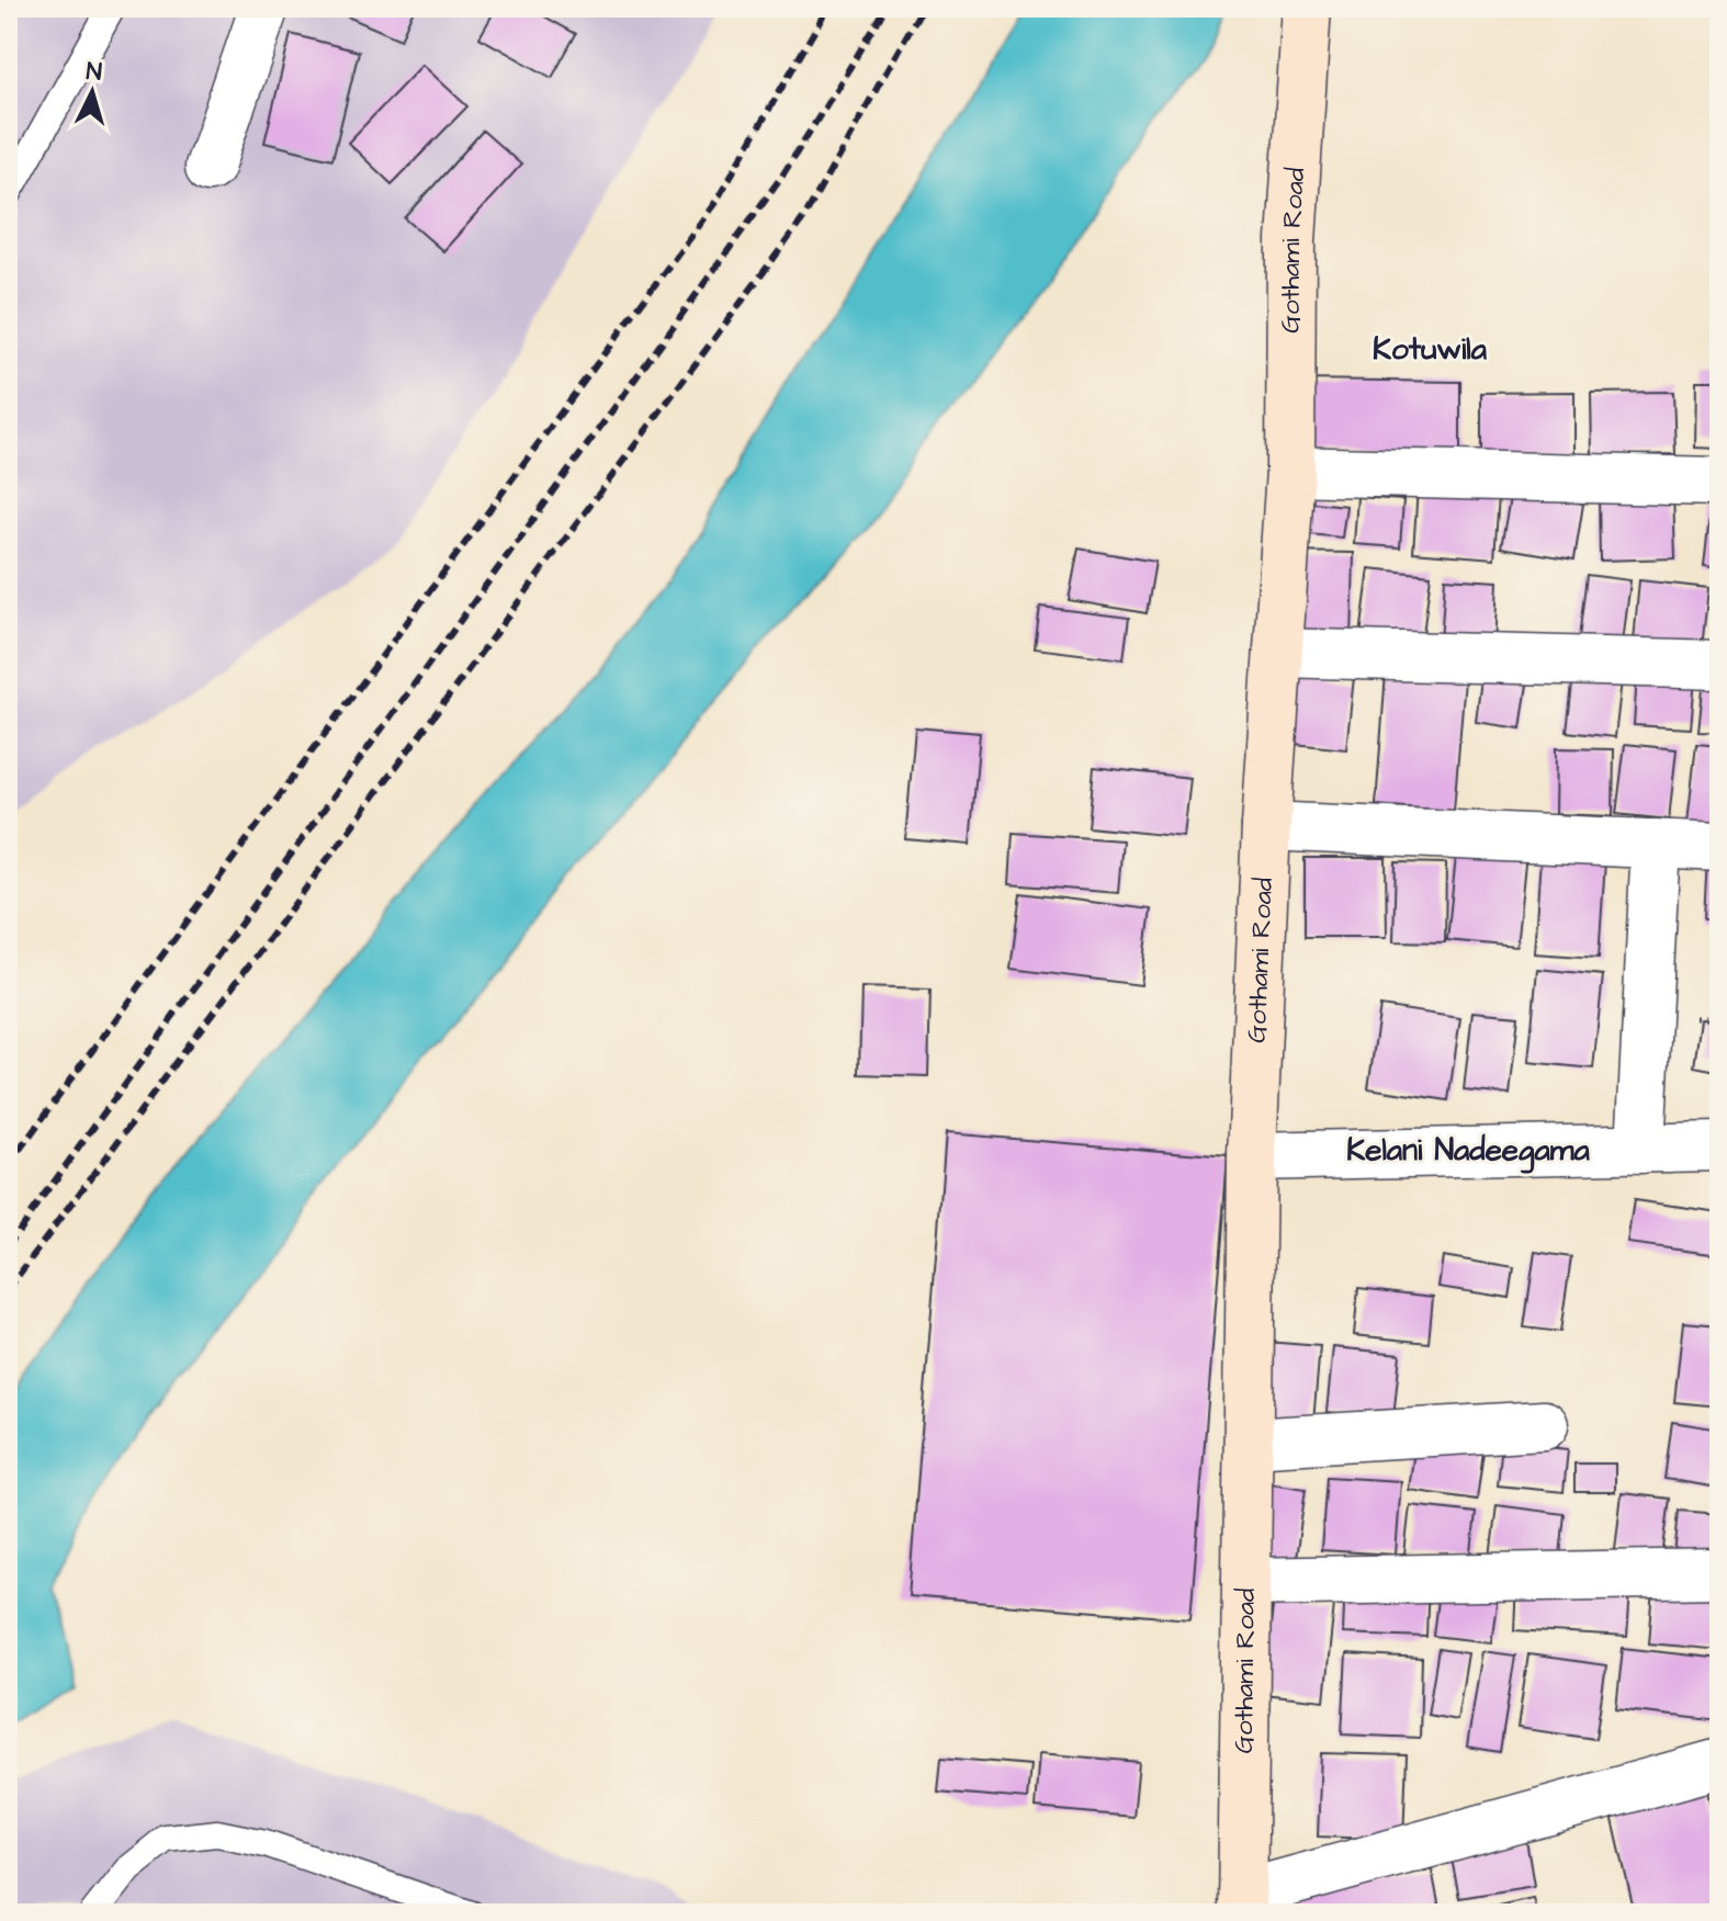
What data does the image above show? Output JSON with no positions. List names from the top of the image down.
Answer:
{
  "streets": {
    "street": ["Gothami Road"]
  },
  "districts": ["Kotuwila", "Kelani Nadeegama"],
  "north": "top"
}
